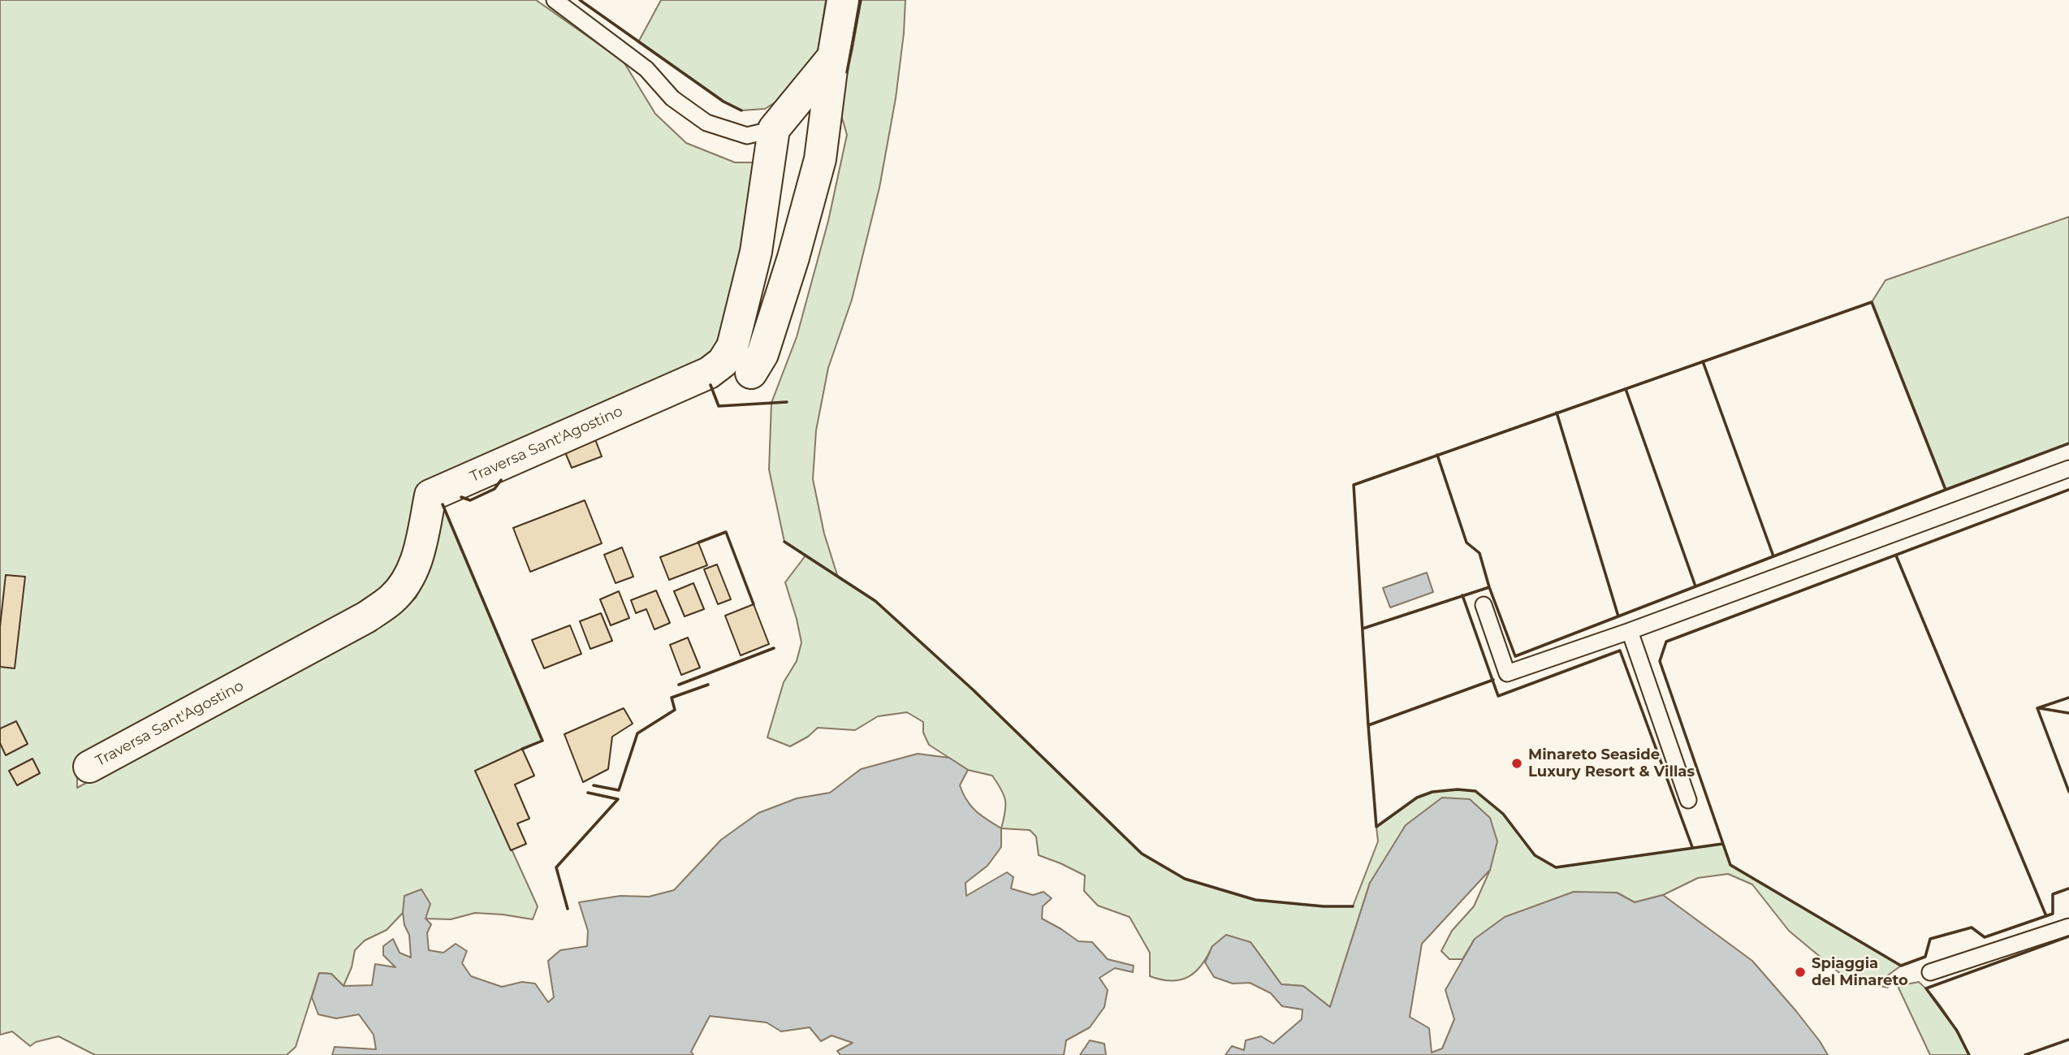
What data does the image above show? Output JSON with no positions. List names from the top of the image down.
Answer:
{
  "streets": {
    "street": ["Traversa Sant'Agostino"]
  },
  "places": ["Minareto Seaside Luxury Resort & Villas", "Spiaggia del Minareto"]
}
